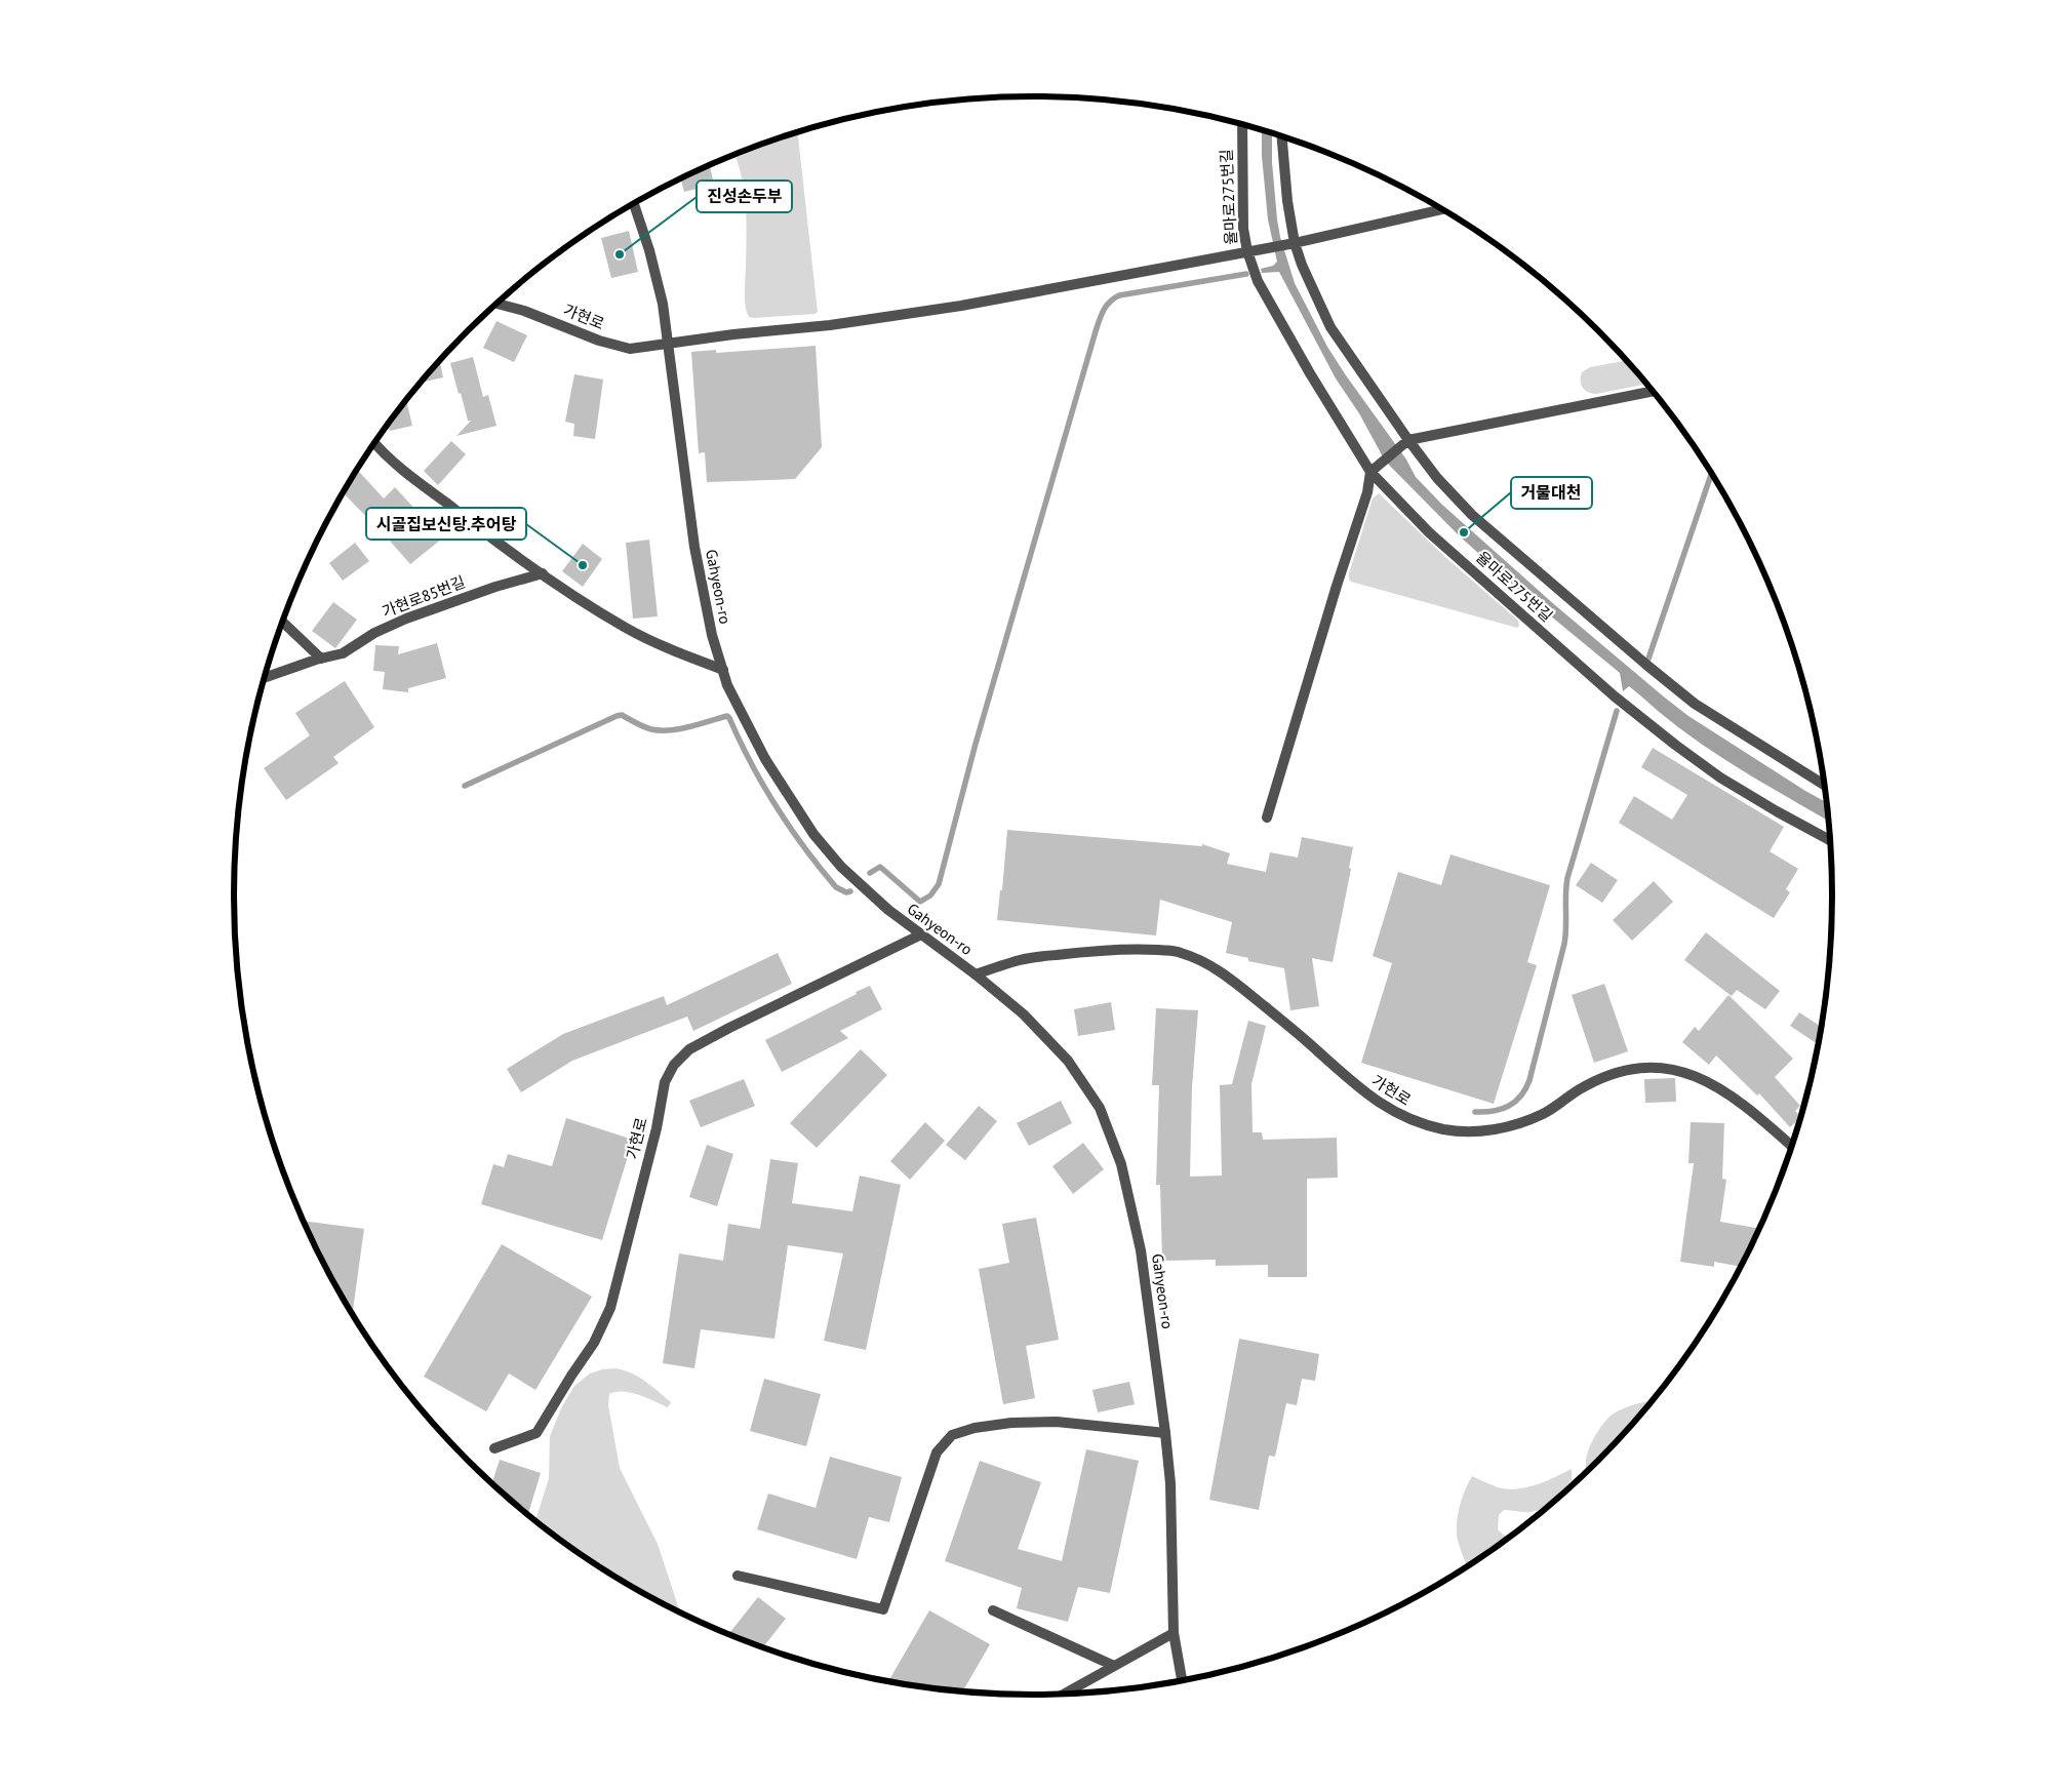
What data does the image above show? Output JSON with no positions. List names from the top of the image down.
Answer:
{
  "streets": {
    "street": [
      "율마로275번길",
      "가현로",
      "Gahyeon-ro",
      "가현로85번길"
    ]
  },
  "crossings": [
    ["율마로275번길", "가현로"],
    ["가현로", "Gahyeon-ro"]
  ],
  "places": ["진성손두부", "거물대천", "시골집보신탕.추어탕"]
}
